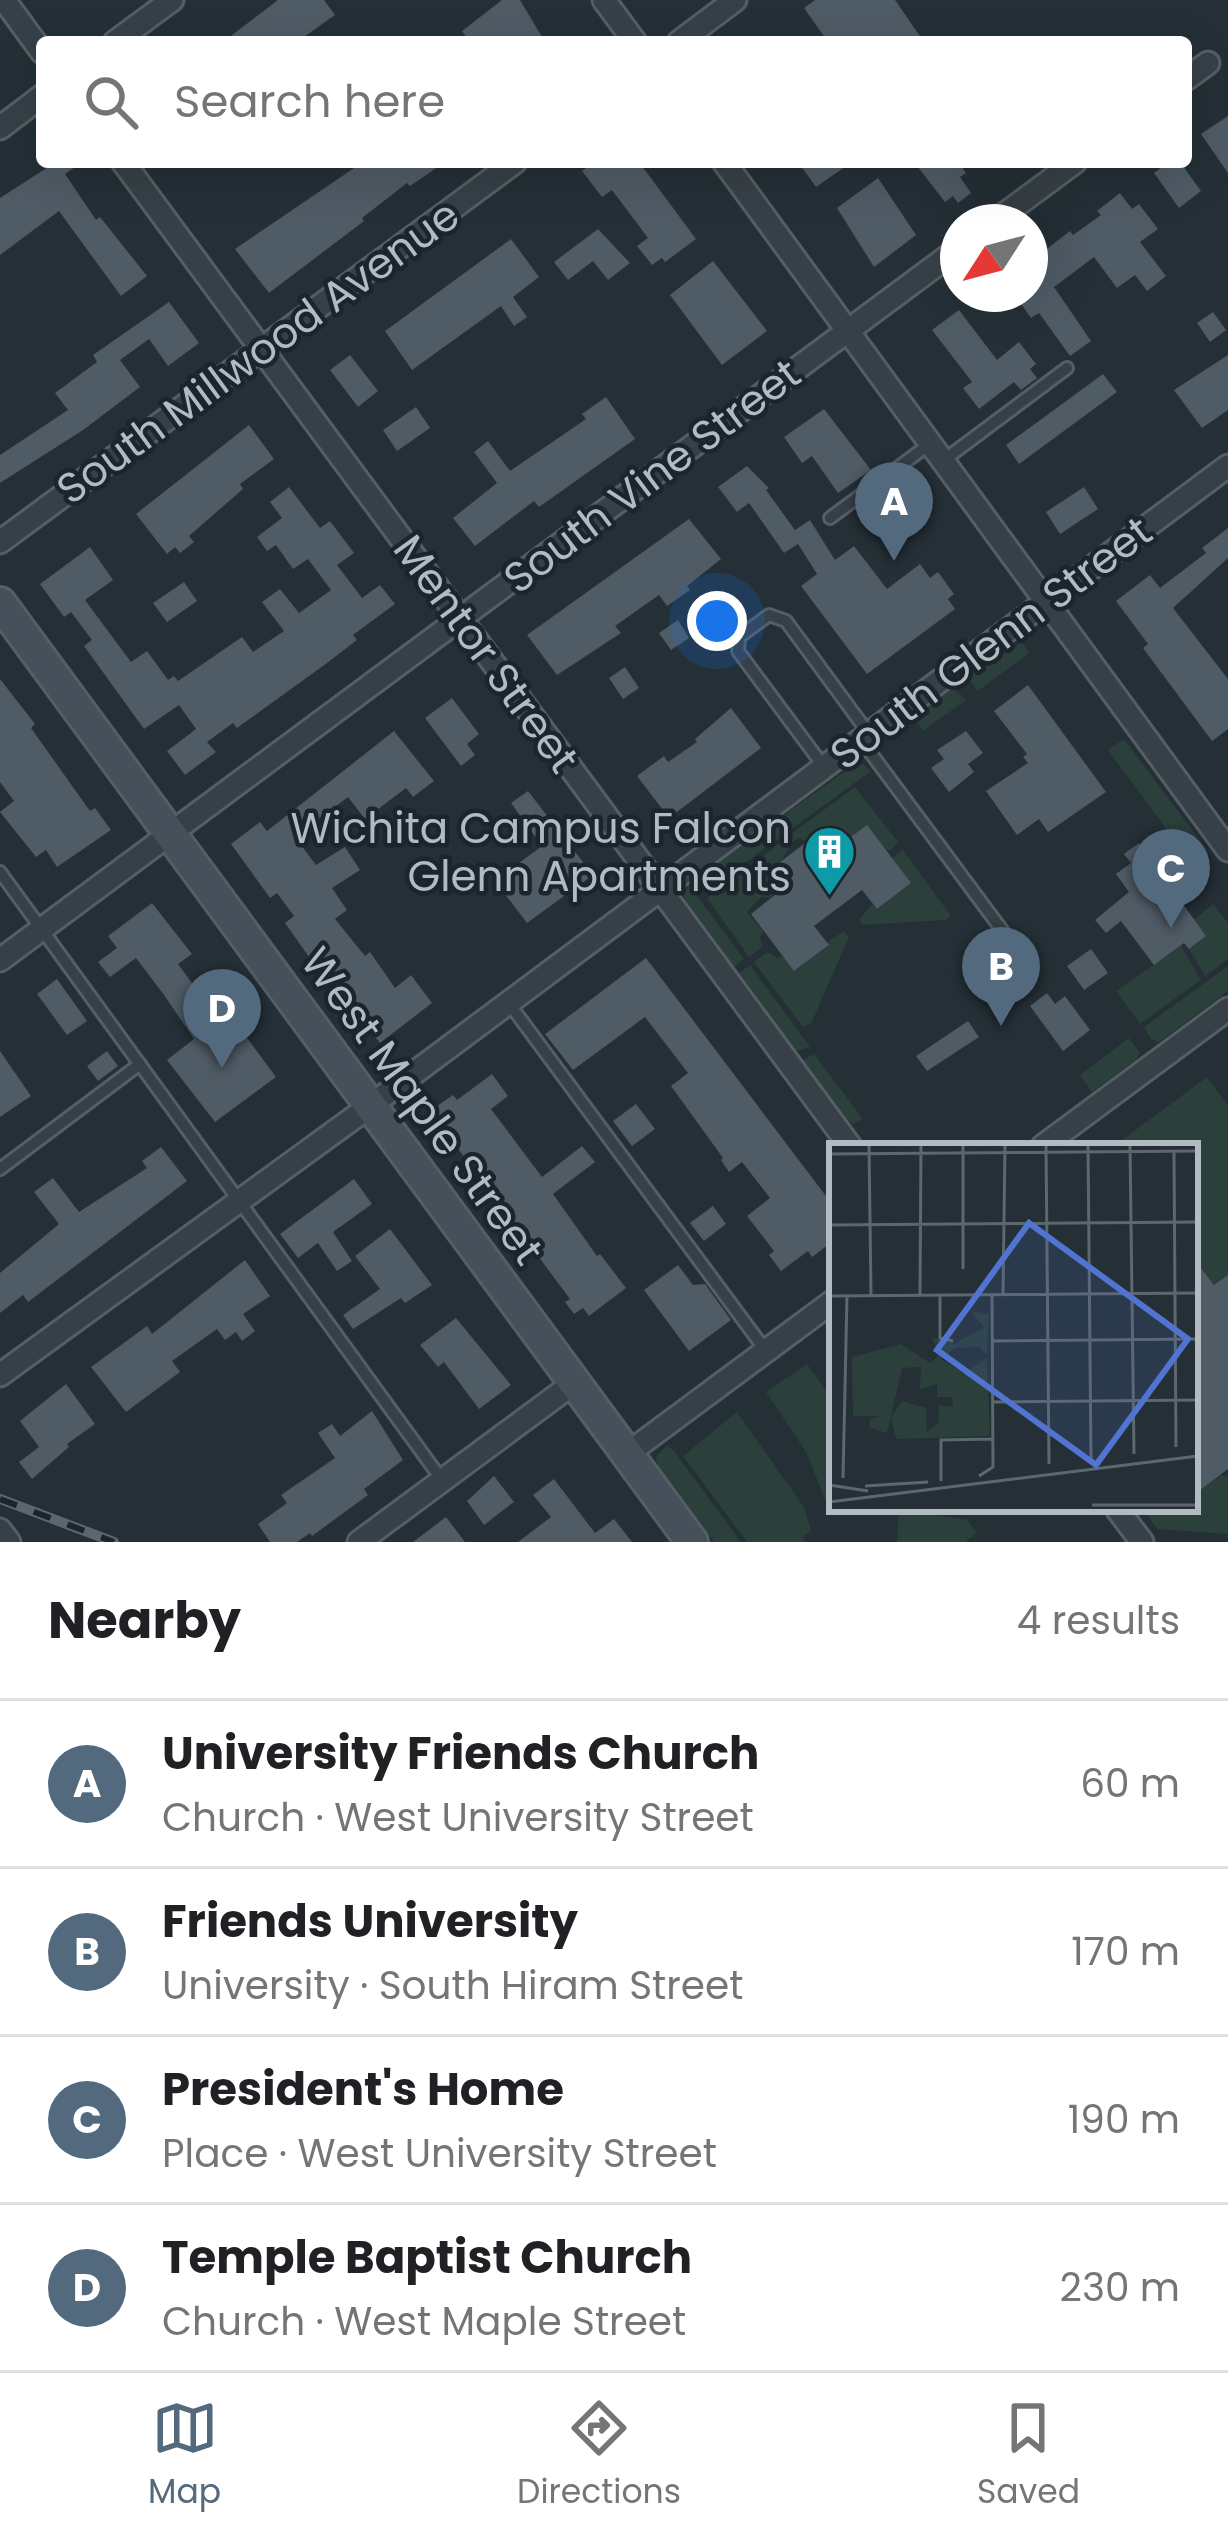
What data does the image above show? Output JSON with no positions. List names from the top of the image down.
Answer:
{
  "streets": {
    "street": [
      "South Millwood Avenue",
      "South Vine Street",
      "South Glenn Street",
      "Mentor Street",
      "West Maple Street"
    ]
  },
  "crossings": [
    ["South Millwood Avenue", "Mentor Street"],
    ["South Vine Street", "Mentor Street"],
    ["South Vine Street", "West Maple Street"],
    ["South Glenn Street", "Mentor Street"],
    ["South Glenn Street", "West Maple Street"]
  ],
  "places": {
    "building": ["Wichita Campus Falcon Glenn Apartments"]
  },
  "north": "bottom left",
  "page": {
    "search": "Search here",
    "pins": [
      "A",
      "C",
      "B",
      "D"
    ],
    "heading": ["Nearby", "4 results"],
    "list": [
      {
        "mark": "A",
        "name": "University Friends Church",
        "note": "Church · West University Street",
        "value": "60 m"
      },
      {
        "mark": "B",
        "name": "Friends University",
        "note": "University · South Hiram Street",
        "value": "170 m"
      },
      {
        "mark": "C",
        "name": "President's Home",
        "note": "Place · West University Street",
        "value": "190 m"
      },
      {
        "mark": "D",
        "name": "Temple Baptist Church",
        "note": "Church · West Maple Street",
        "value": "230 m"
      }
    ],
    "nav": ["Map", "Directions", "Saved"]
  }
}
